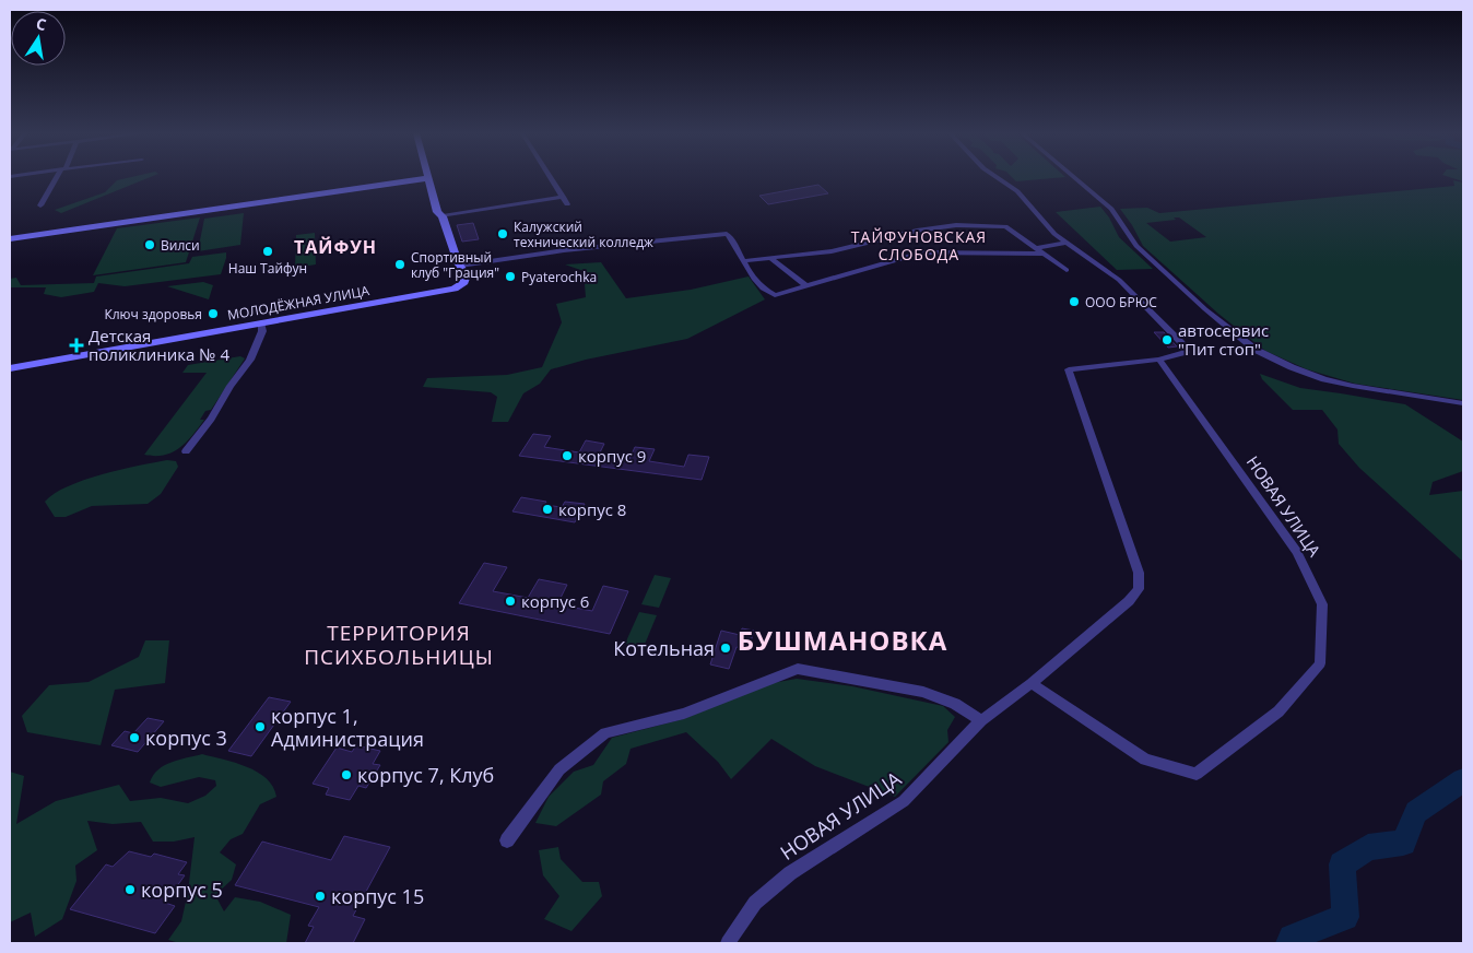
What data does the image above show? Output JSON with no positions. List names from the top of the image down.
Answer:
{
  "streets": {
    "street": ["МОЛОДЁЖНАЯ УЛИЦА", "НОВАЯ УЛИЦА"]
  },
  "districts": [
    "ТАЙФУНОВСКАЯ СЛОБОДА",
    "ТАЙФУН",
    "ТЕРРИТОРИЯ ПСИХБОЛЬНИЦЫ",
    "БУШМАНОВКА"
  ],
  "places": {
    "other": [
      "Калужский технический колледж",
      "Вилси",
      "Наш Тайфун",
      "Спортивный клуб \"Грация\"",
      "Pyaterochka",
      "ООО БРЮС",
      "Ключ здоровья",
      "автосервис \"Пит стоп\"",
      "корпус 9",
      "корпус 8",
      "корпус 6",
      "Котельная",
      "корпус 1, Администрация",
      "корпус 3",
      "корпус 7, Клуб",
      "корпус 5",
      "корпус 15"
    ],
    "health": ["Детская поликлиника № 4"]
  },
  "north": "top"
}
